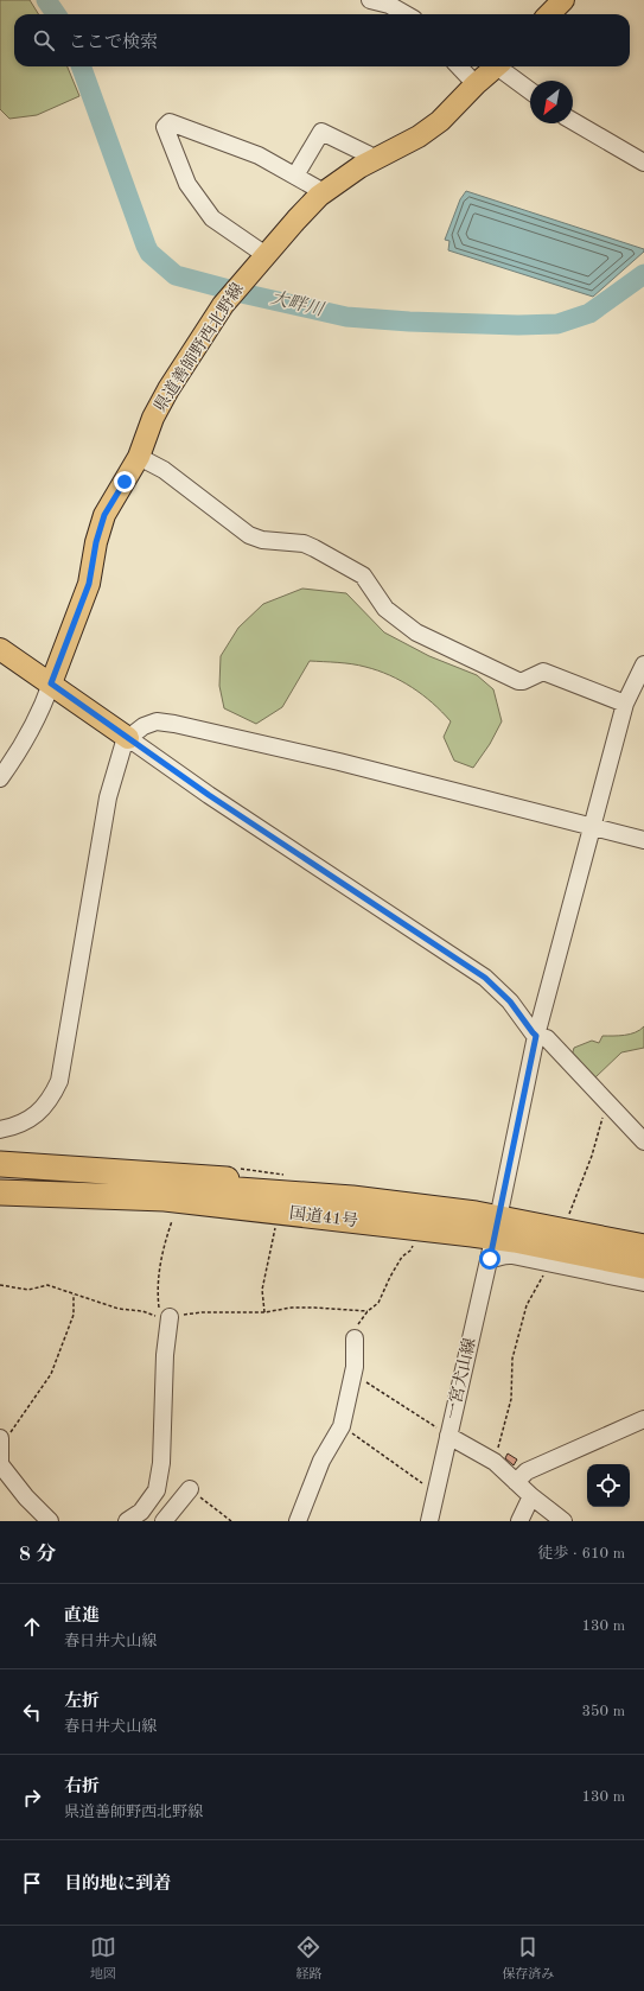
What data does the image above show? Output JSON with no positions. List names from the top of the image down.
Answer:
{
  "streets": {
    "highway": ["国道41号"],
    "main road": ["県道善師野西北野線"],
    "street": ["一宮犬山線"]
  },
  "crossings": [
    ["国道41号", "一宮犬山線"]
  ],
  "water": ["大畔川"],
  "north": "bottom left",
  "page": {
    "search": "ここで検索",
    "heading": ["8 分", "徒歩 · 610 m"],
    "list": [
      ["直進", "春日井犬山線", "130 m"],
      ["左折", "春日井犬山線", "350 m"],
      ["右折", "県道善師野西北野線", "130 m"],
      "目的地に到着"
    ],
    "nav": ["地図", "経路", "保存済み"]
  }
}
